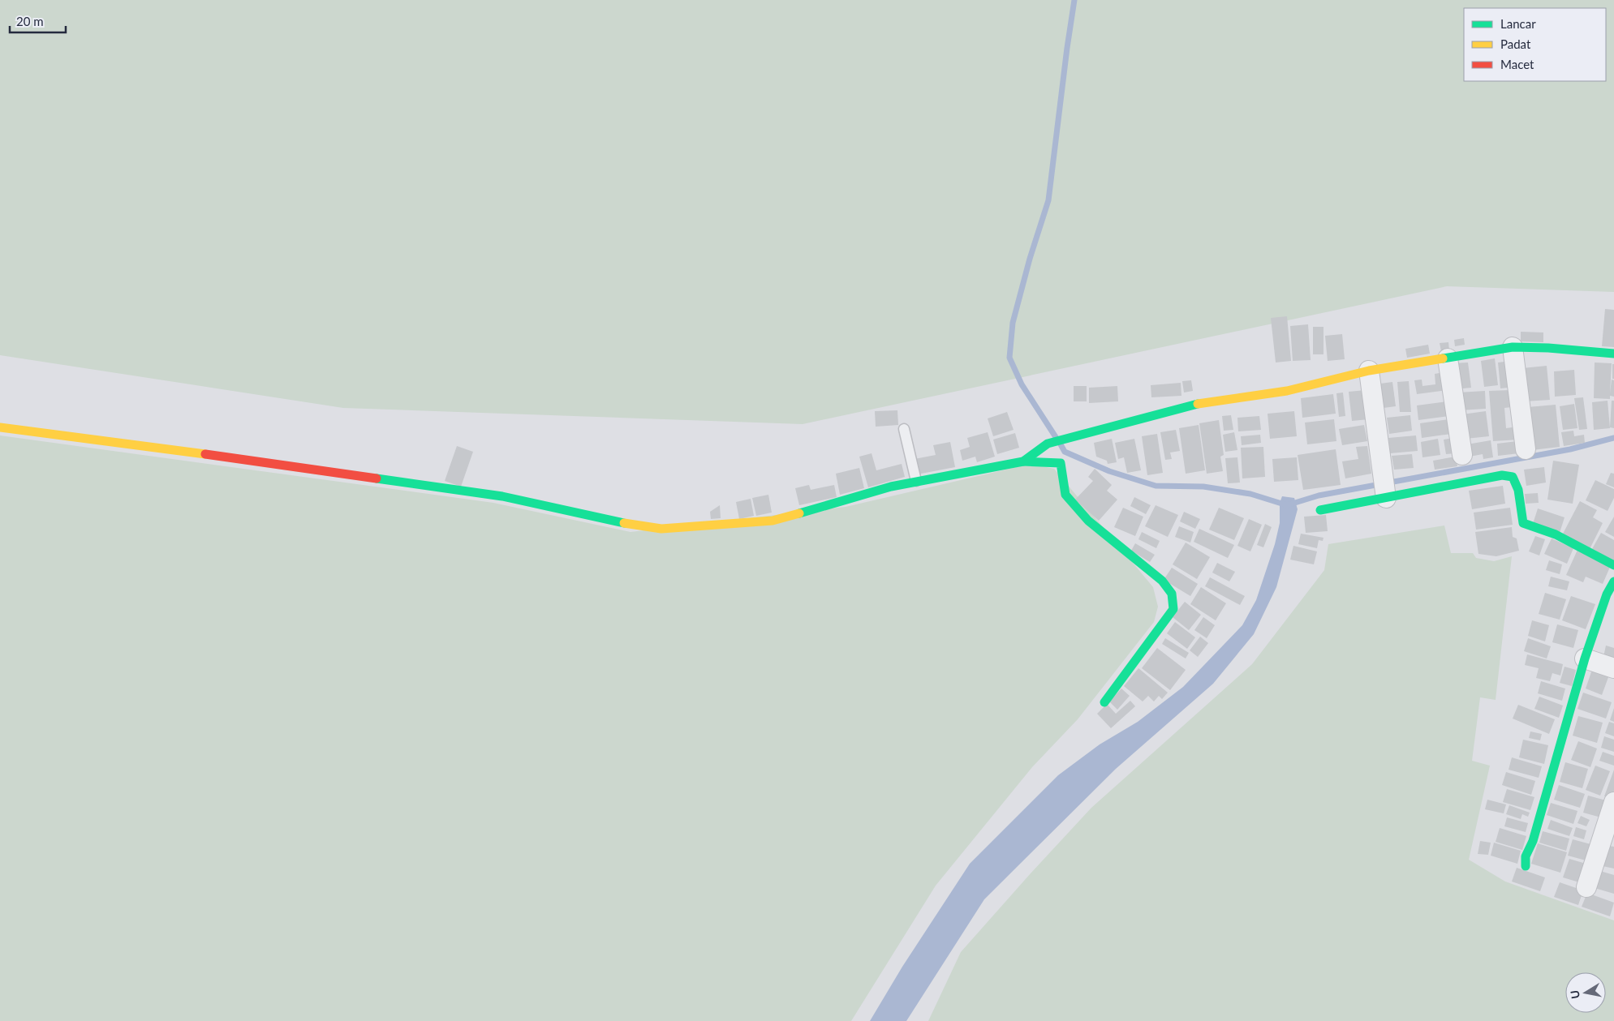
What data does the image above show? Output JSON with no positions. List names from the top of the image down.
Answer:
{
  "legend": ["Lancar", "Padat", "Macet"],
  "scale_bar": "20 m",
  "north": "left"
}
